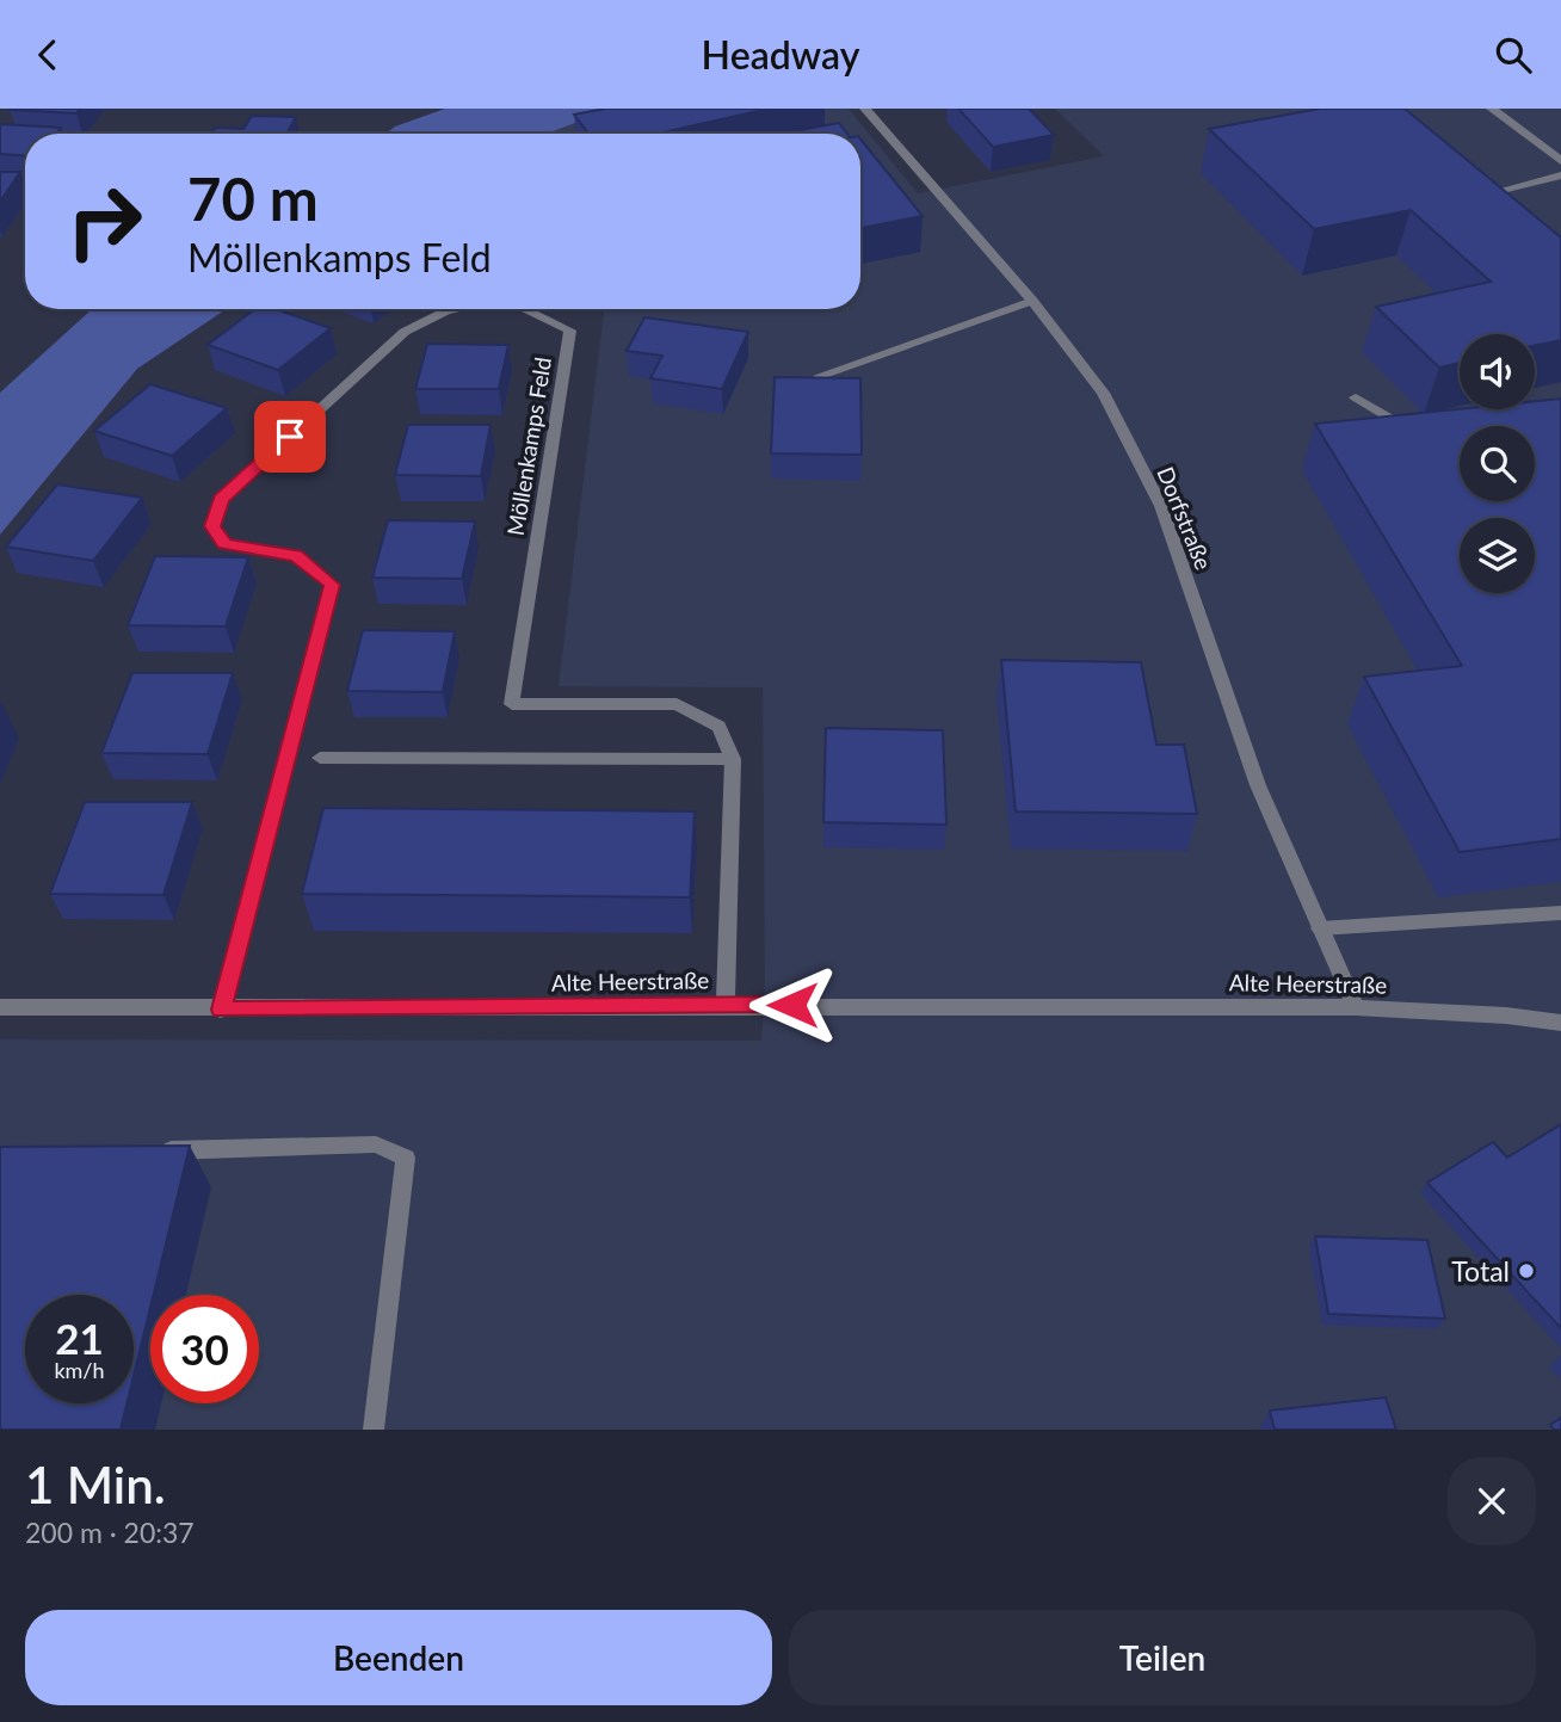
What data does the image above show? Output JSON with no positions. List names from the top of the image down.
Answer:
{
  "streets": {
    "street": ["Möllenkamps Feld", "Dorfstraße", "Alte Heerstraße"]
  },
  "crossings": [
    ["Möllenkamps Feld", "Alte Heerstraße"],
    ["Dorfstraße", "Alte Heerstraße"]
  ],
  "places": ["Total"],
  "page": {
    "header": "Headway",
    "turn": ["70 m", "Möllenkamps Feld"],
    "speed": "21 km/h",
    "limit": "30",
    "heading": ["1 Min.", "200 m · 20:37"],
    "buttons": ["Beenden", "Teilen"]
  }
}
